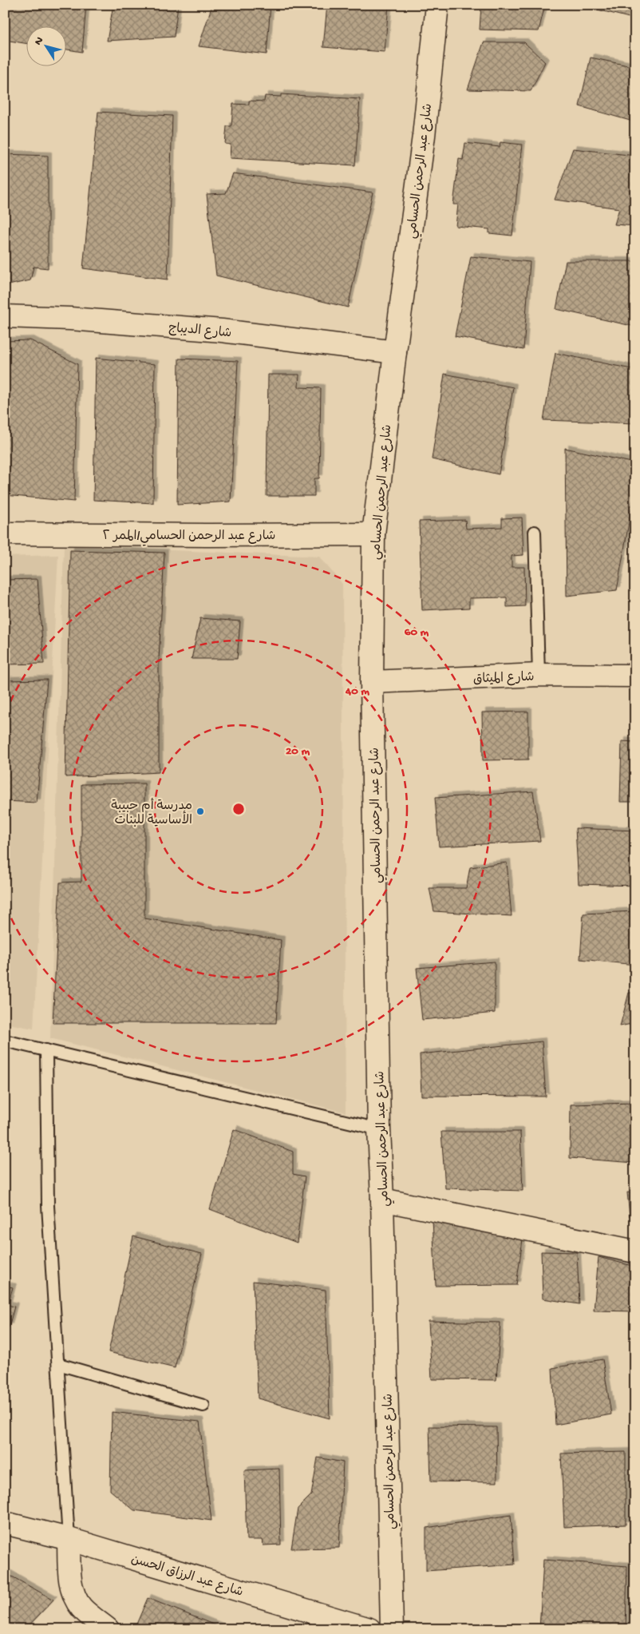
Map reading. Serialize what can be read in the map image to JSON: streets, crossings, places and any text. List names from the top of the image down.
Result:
{
  "streets": {
    "street": [
      "شارع عبد الرحمن الحسامي",
      "شارع الديباج",
      "شارع عبد الرحمن الحسامي/الممر ٢",
      "شارع الميثاق",
      "شارع عبد الرزاق الحسن"
    ]
  },
  "crossings": [
    ["شارع عبد الرحمن الحسامي", "شارع الديباج"],
    ["شارع عبد الرحمن الحسامي", "شارع عبد الرحمن الحسامي/الممر ٢"],
    ["شارع عبد الرحمن الحسامي", "شارع الميثاق"]
  ],
  "places": ["مدرسة أم حبيبة الأساسية للبنات"],
  "north": "top left",
  "rings": ["60 m", "40 m", "20 m"]
}
